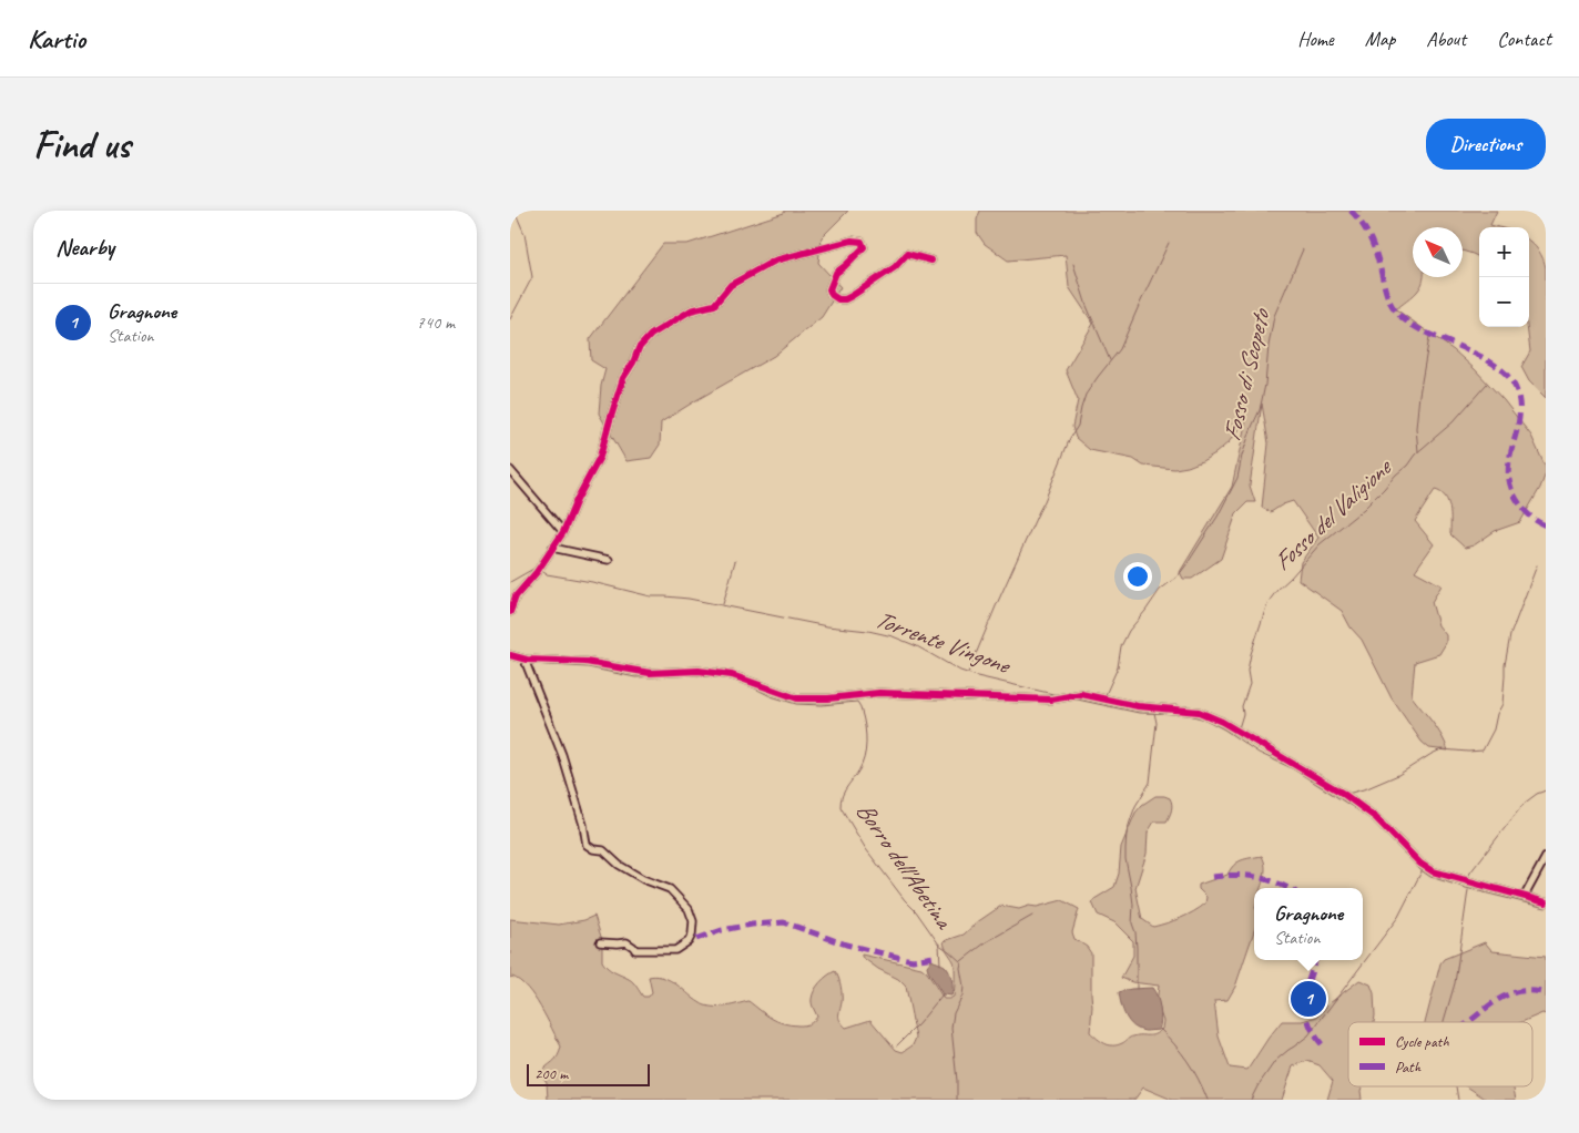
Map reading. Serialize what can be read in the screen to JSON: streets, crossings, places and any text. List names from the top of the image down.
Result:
{
  "water": [
    "Fosso di Scopeto",
    "Fosso del Valigione",
    "Torrente Vingone",
    "Borro dell'Abetina"
  ],
  "legend": ["Cycle path", "Path"],
  "scale_bar": "200 m",
  "north": "top left",
  "page": {
    "header": "Kartio",
    "nav": [
      "Home",
      "Map",
      "About",
      "Contact"
    ],
    "buttons": "Directions",
    "title": "Find us",
    "heading": "Nearby",
    "map_buttons": ["+", "−"],
    "list": [
      {
        "mark": "1",
        "name": "Gragnone",
        "note": "Station",
        "value": "740 m"
      }
    ],
    "popup": ["Gragnone", "Station"],
    "pins": "1",
    "scale": "200 m"
  }
}
